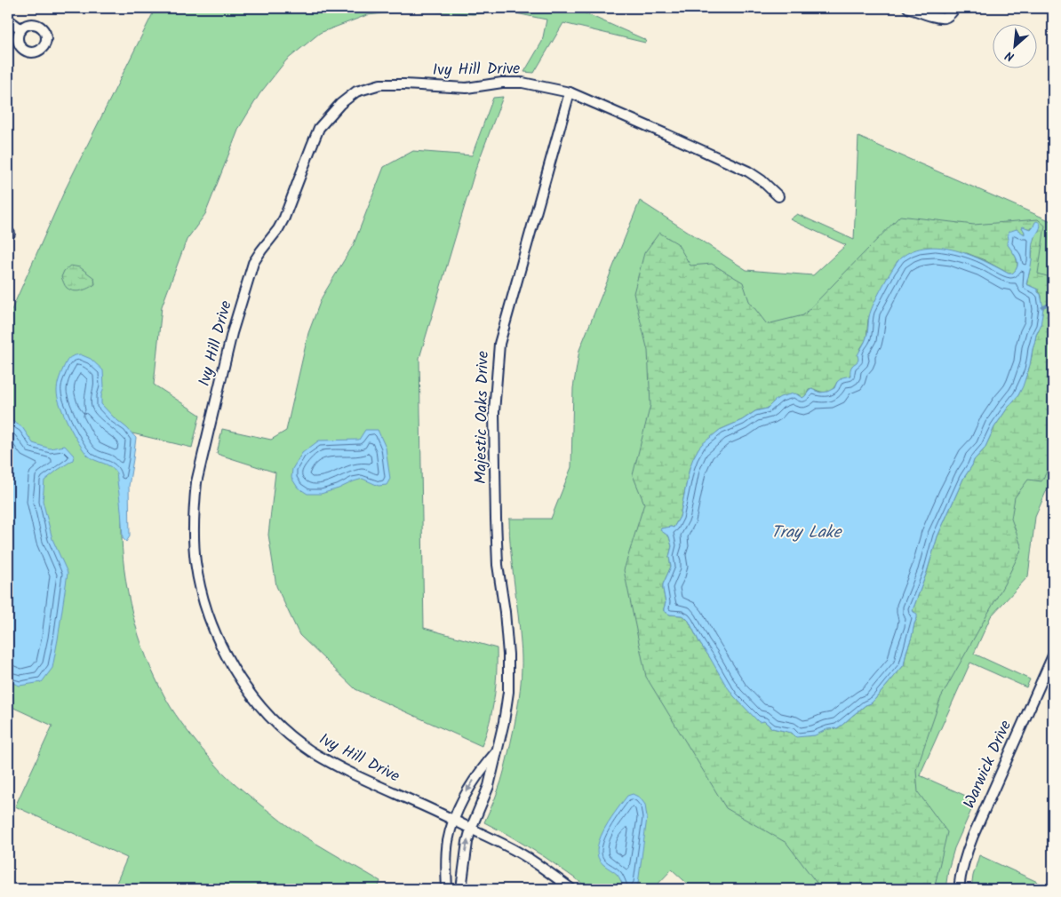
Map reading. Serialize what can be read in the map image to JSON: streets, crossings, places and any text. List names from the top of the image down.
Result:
{
  "streets": {
    "street": ["Ivy Hill Drive", "Majestic Oaks Drive", "Warwick Drive"]
  },
  "crossings": [
    ["Ivy Hill Drive", "Majestic Oaks Drive"]
  ],
  "water": ["Tray Lake"],
  "north": "bottom left"
}
